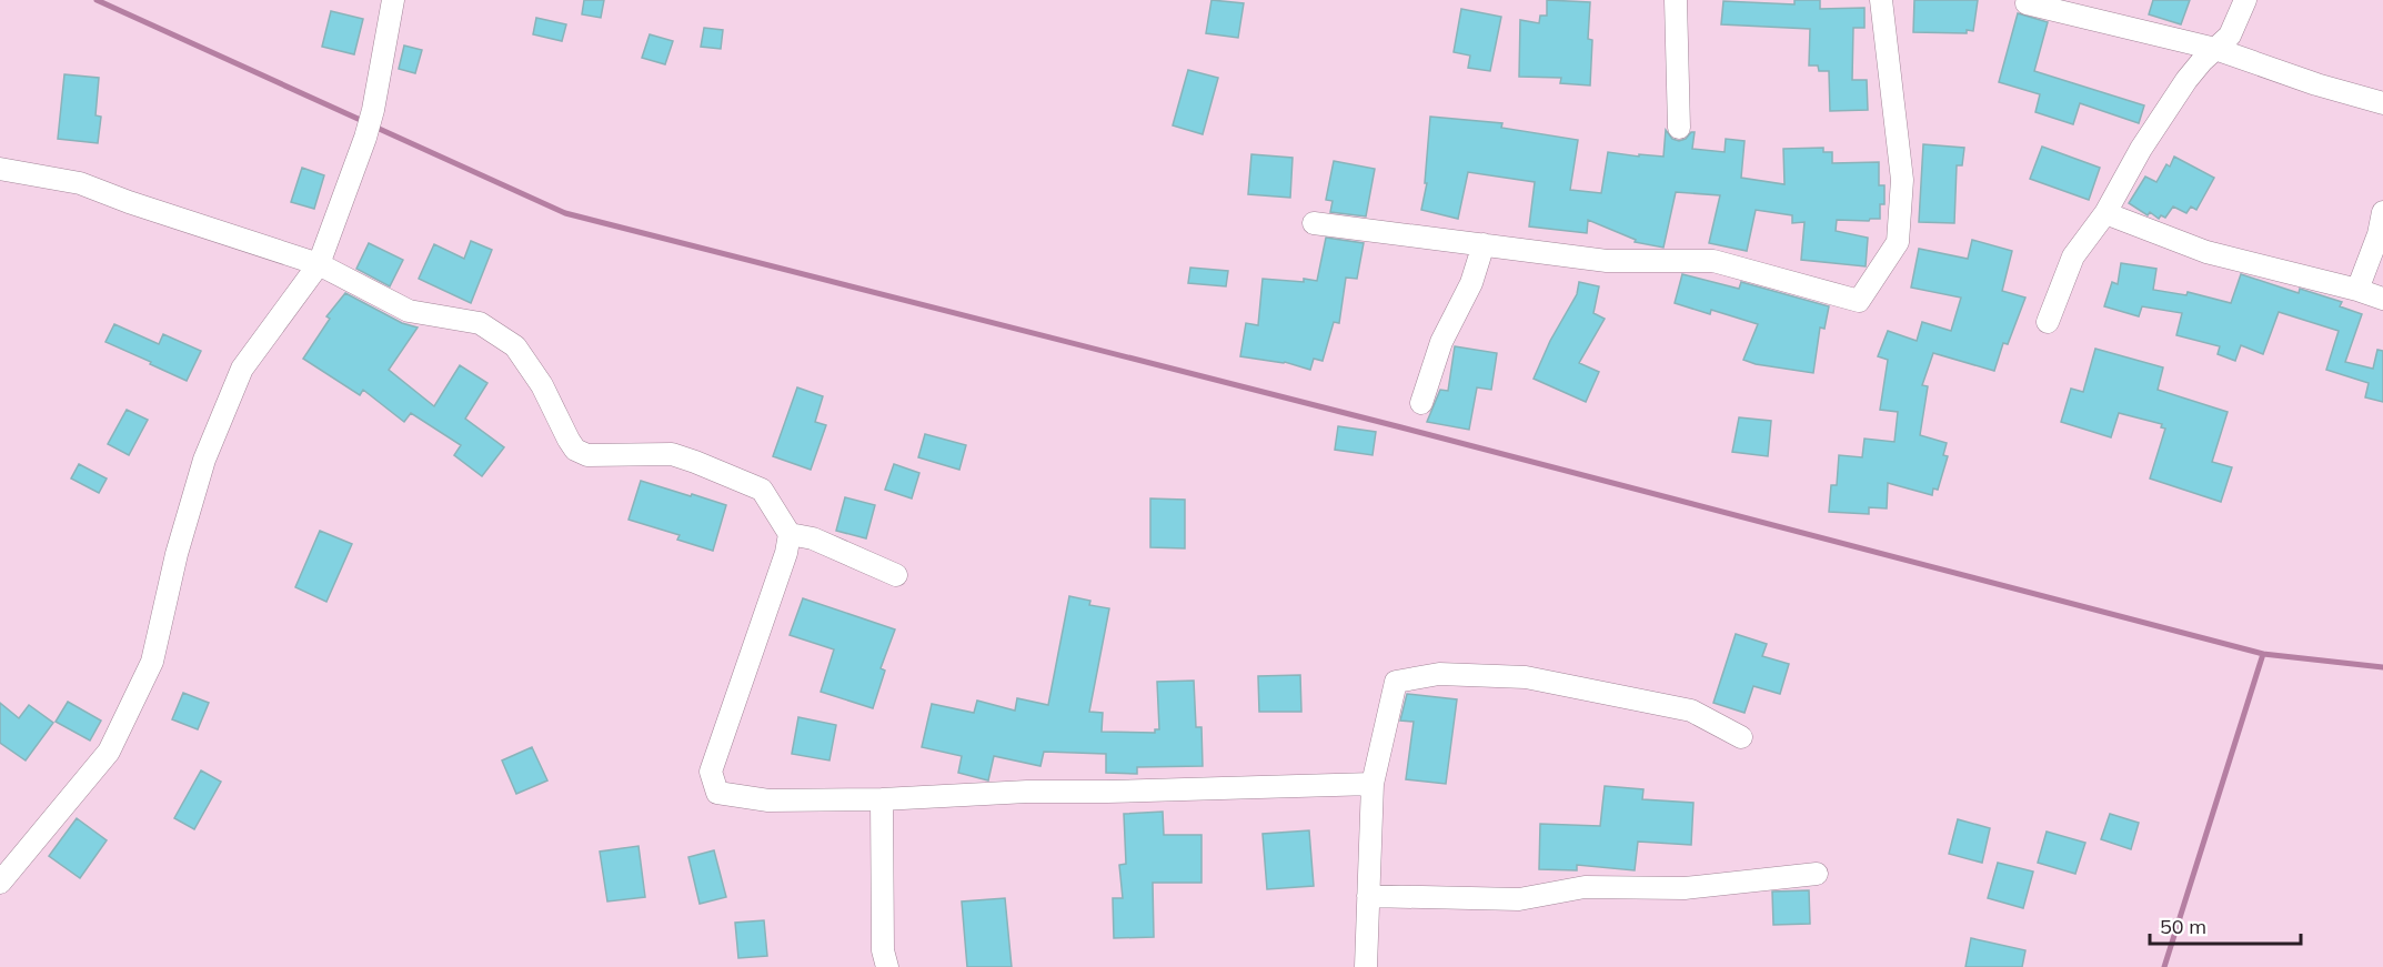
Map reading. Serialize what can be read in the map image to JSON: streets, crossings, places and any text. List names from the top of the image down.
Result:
{
  "scale_bar": "50 m"
}
